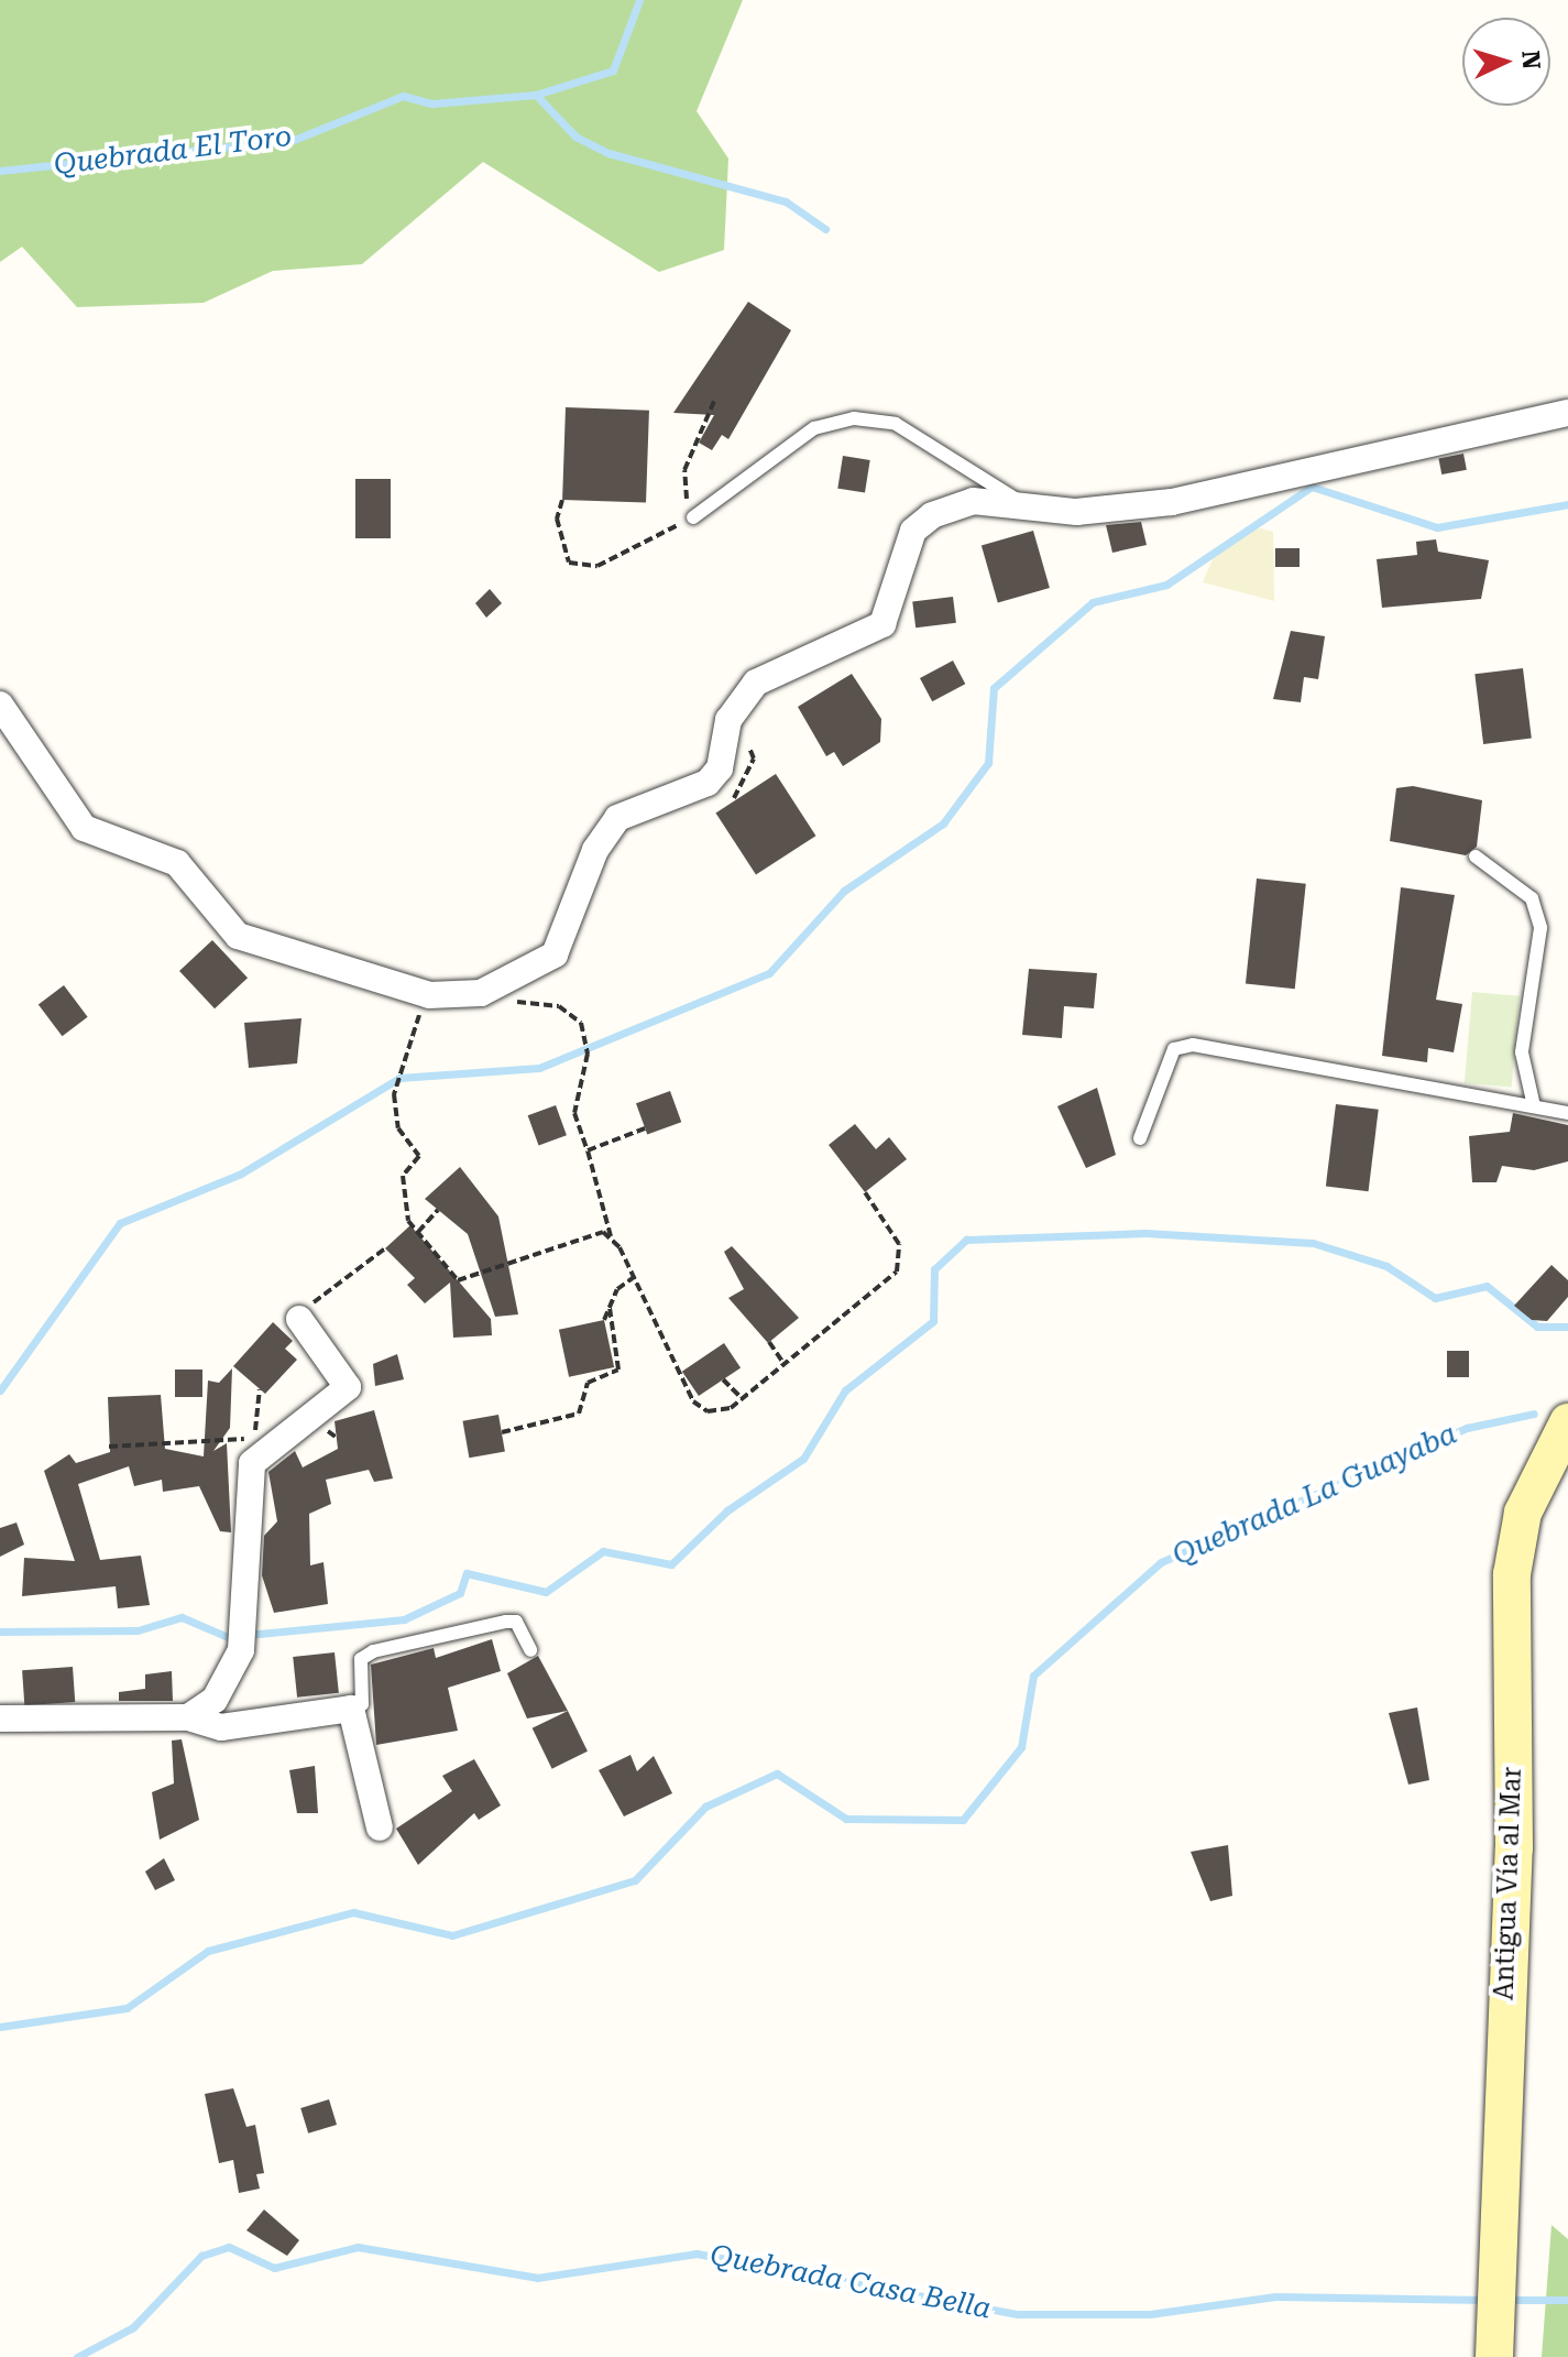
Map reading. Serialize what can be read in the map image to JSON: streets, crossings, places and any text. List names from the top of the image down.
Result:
{
  "streets": {
    "main road": ["Antigua Vía al Mar"]
  },
  "water": ["Quebrada El Toro", "Quebrada La Guayaba", "Quebrada Casa Bella"],
  "north": "right"
}
